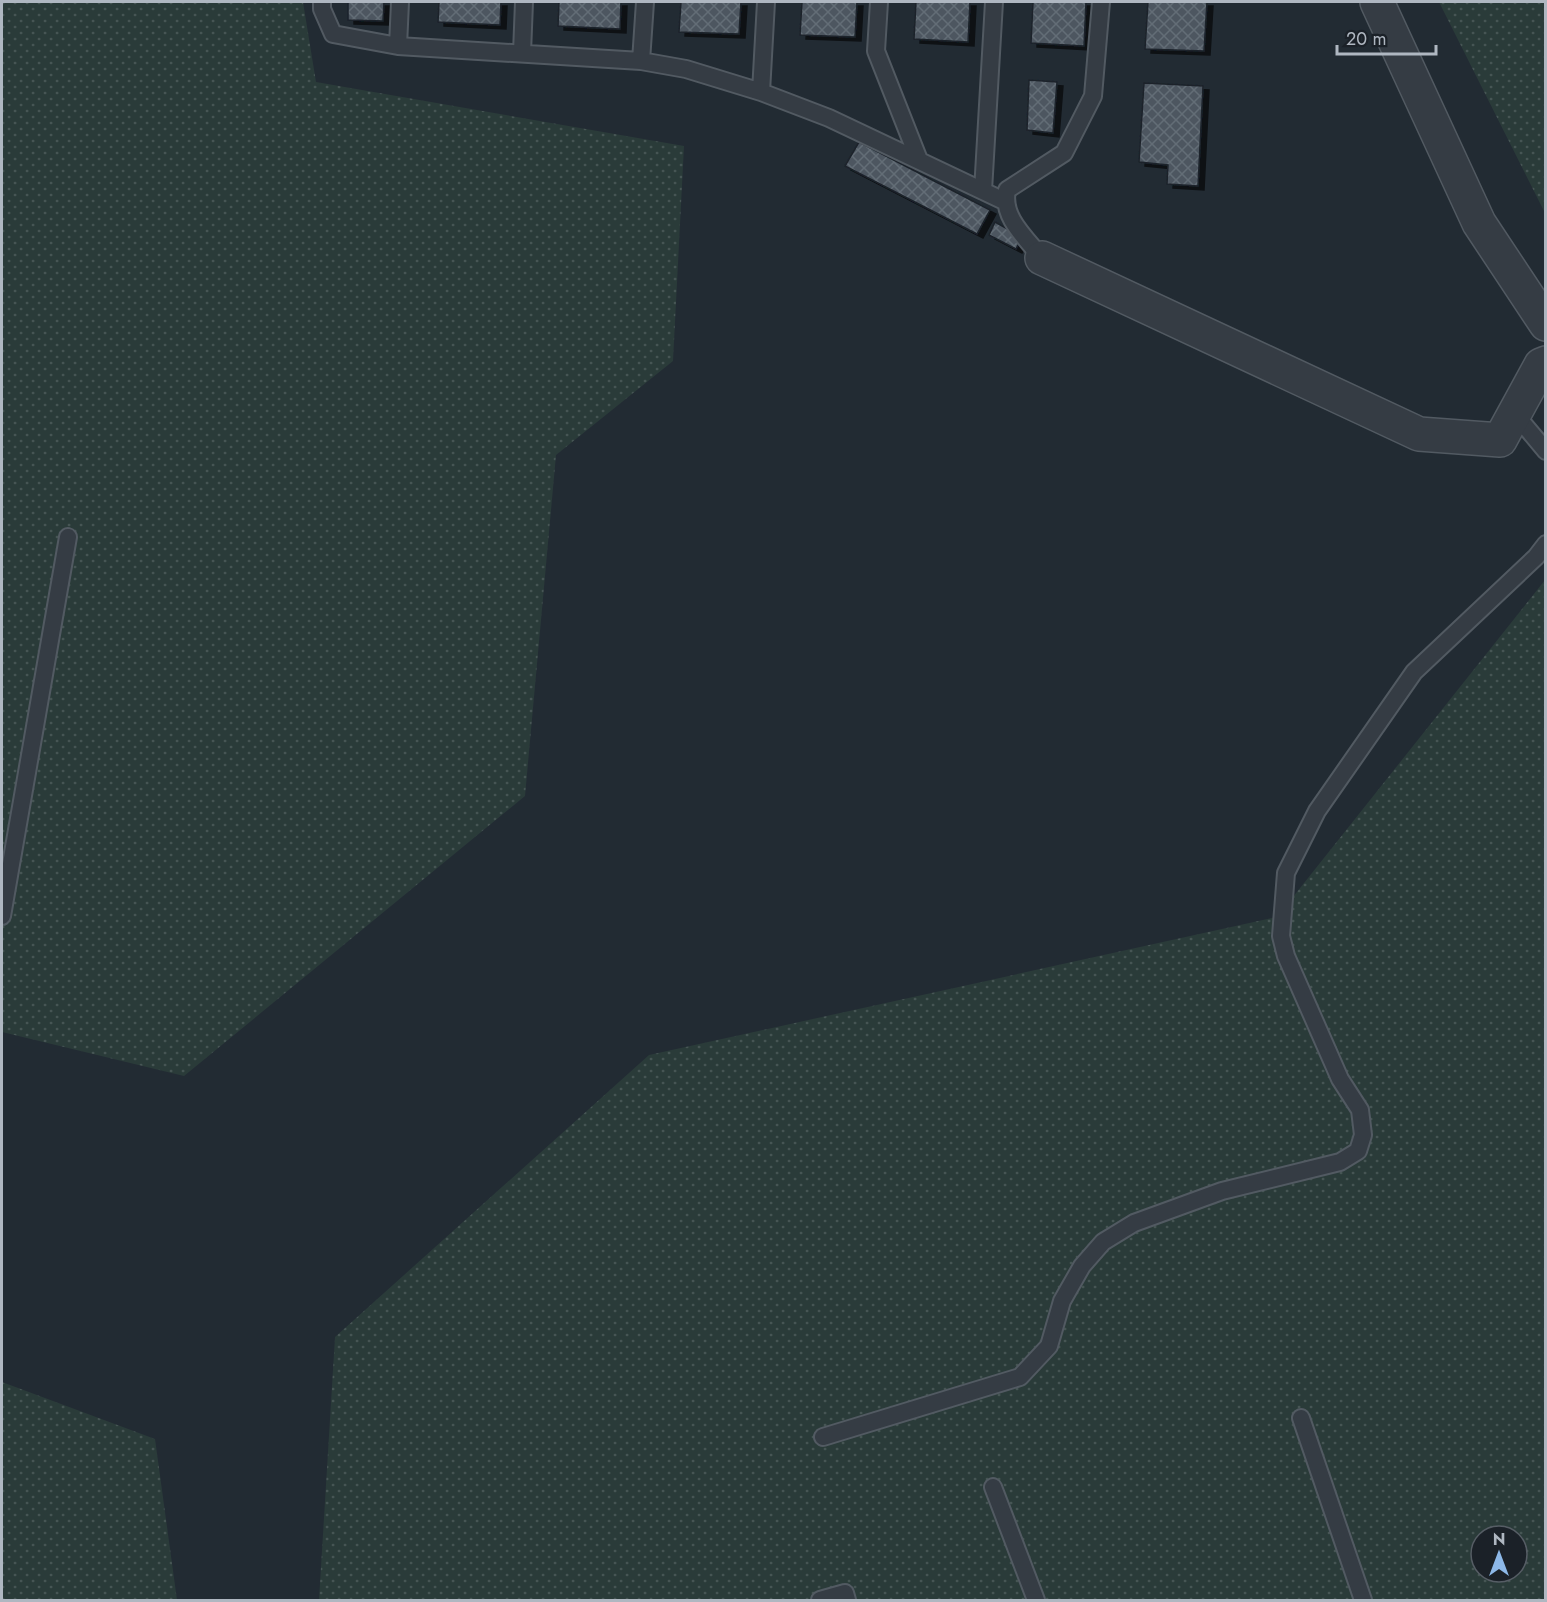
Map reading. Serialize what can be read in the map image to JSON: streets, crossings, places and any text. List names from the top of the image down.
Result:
{
  "scale_bar": "20 m",
  "north": "top"
}
